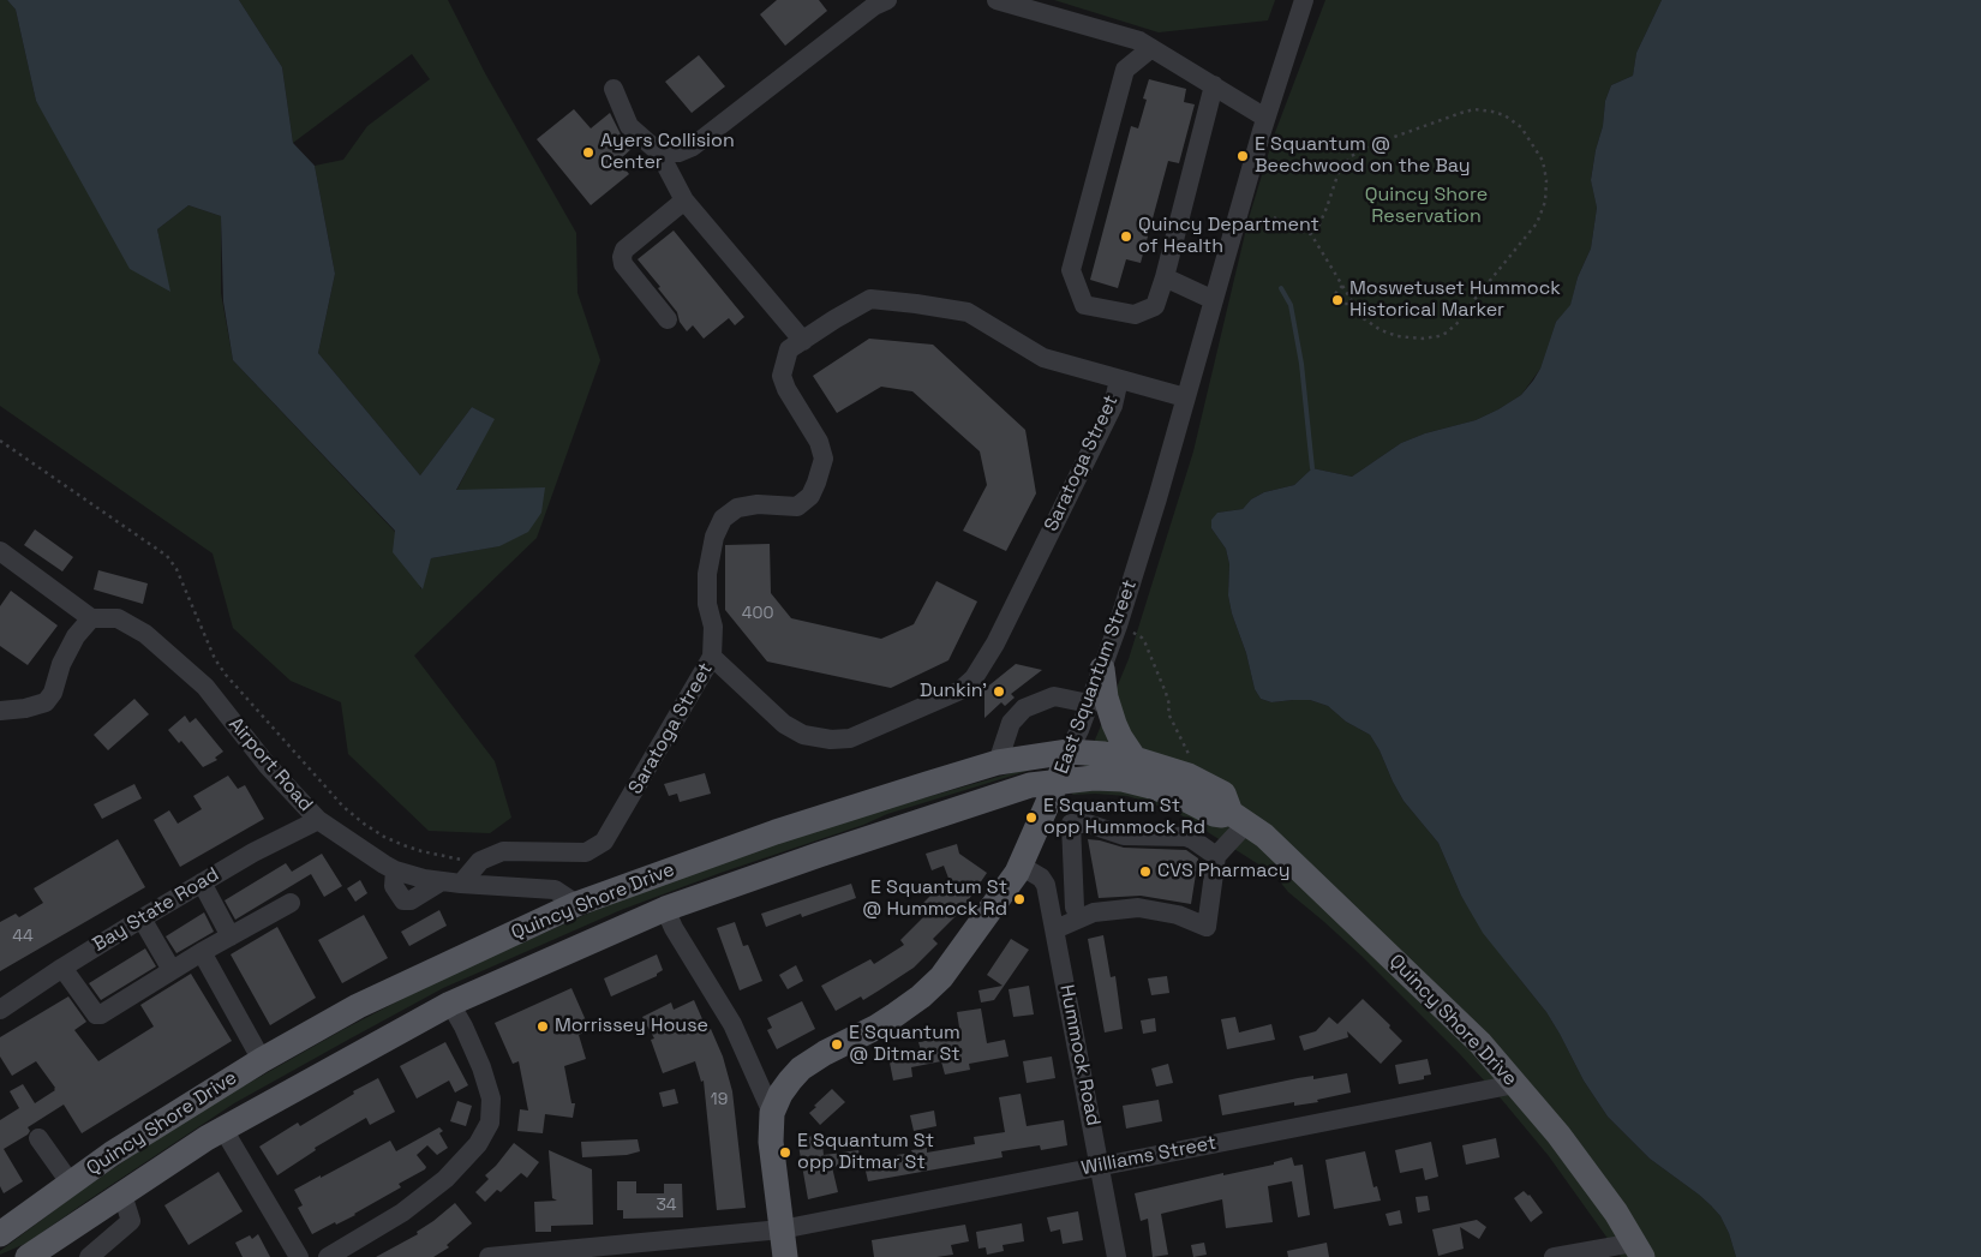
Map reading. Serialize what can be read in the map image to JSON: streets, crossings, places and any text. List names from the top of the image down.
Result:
{
  "streets": {
    "main road": ["East Squantum Street", "Quincy Shore Drive"],
    "street": [
      "Saratoga Street",
      "Airport Road",
      "Bay State Road",
      "Hummock Road",
      "Williams Street"
    ]
  },
  "crossings": [
    ["East Squantum Street", "Quincy Shore Drive"],
    ["East Squantum Street", "Hummock Road"],
    ["East Squantum Street", "Williams Street"],
    ["Airport Road", "Quincy Shore Drive"],
    ["Airport Road", "Bay State Road"],
    ["Quincy Shore Drive", "Williams Street"],
    ["Hummock Road", "Williams Street"]
  ],
  "parks": ["Quincy Shore Reservation"],
  "places": [
    "Ayers Collision Center",
    "E Squantum @ Beechwood on the Bay",
    "Quincy Department of Health",
    "Moswetuset Hummock Historical Marker",
    "Dunkin'",
    "E Squantum St opp Hummock Rd",
    "CVS Pharmacy",
    "E Squantum St @ Hummock Rd",
    "Morrissey House",
    "E Squantum @ Ditmar St",
    "E Squantum St opp Ditmar St"
  ],
  "house_numbers": [
    "400",
    "44",
    "19",
    "34"
  ]
}
